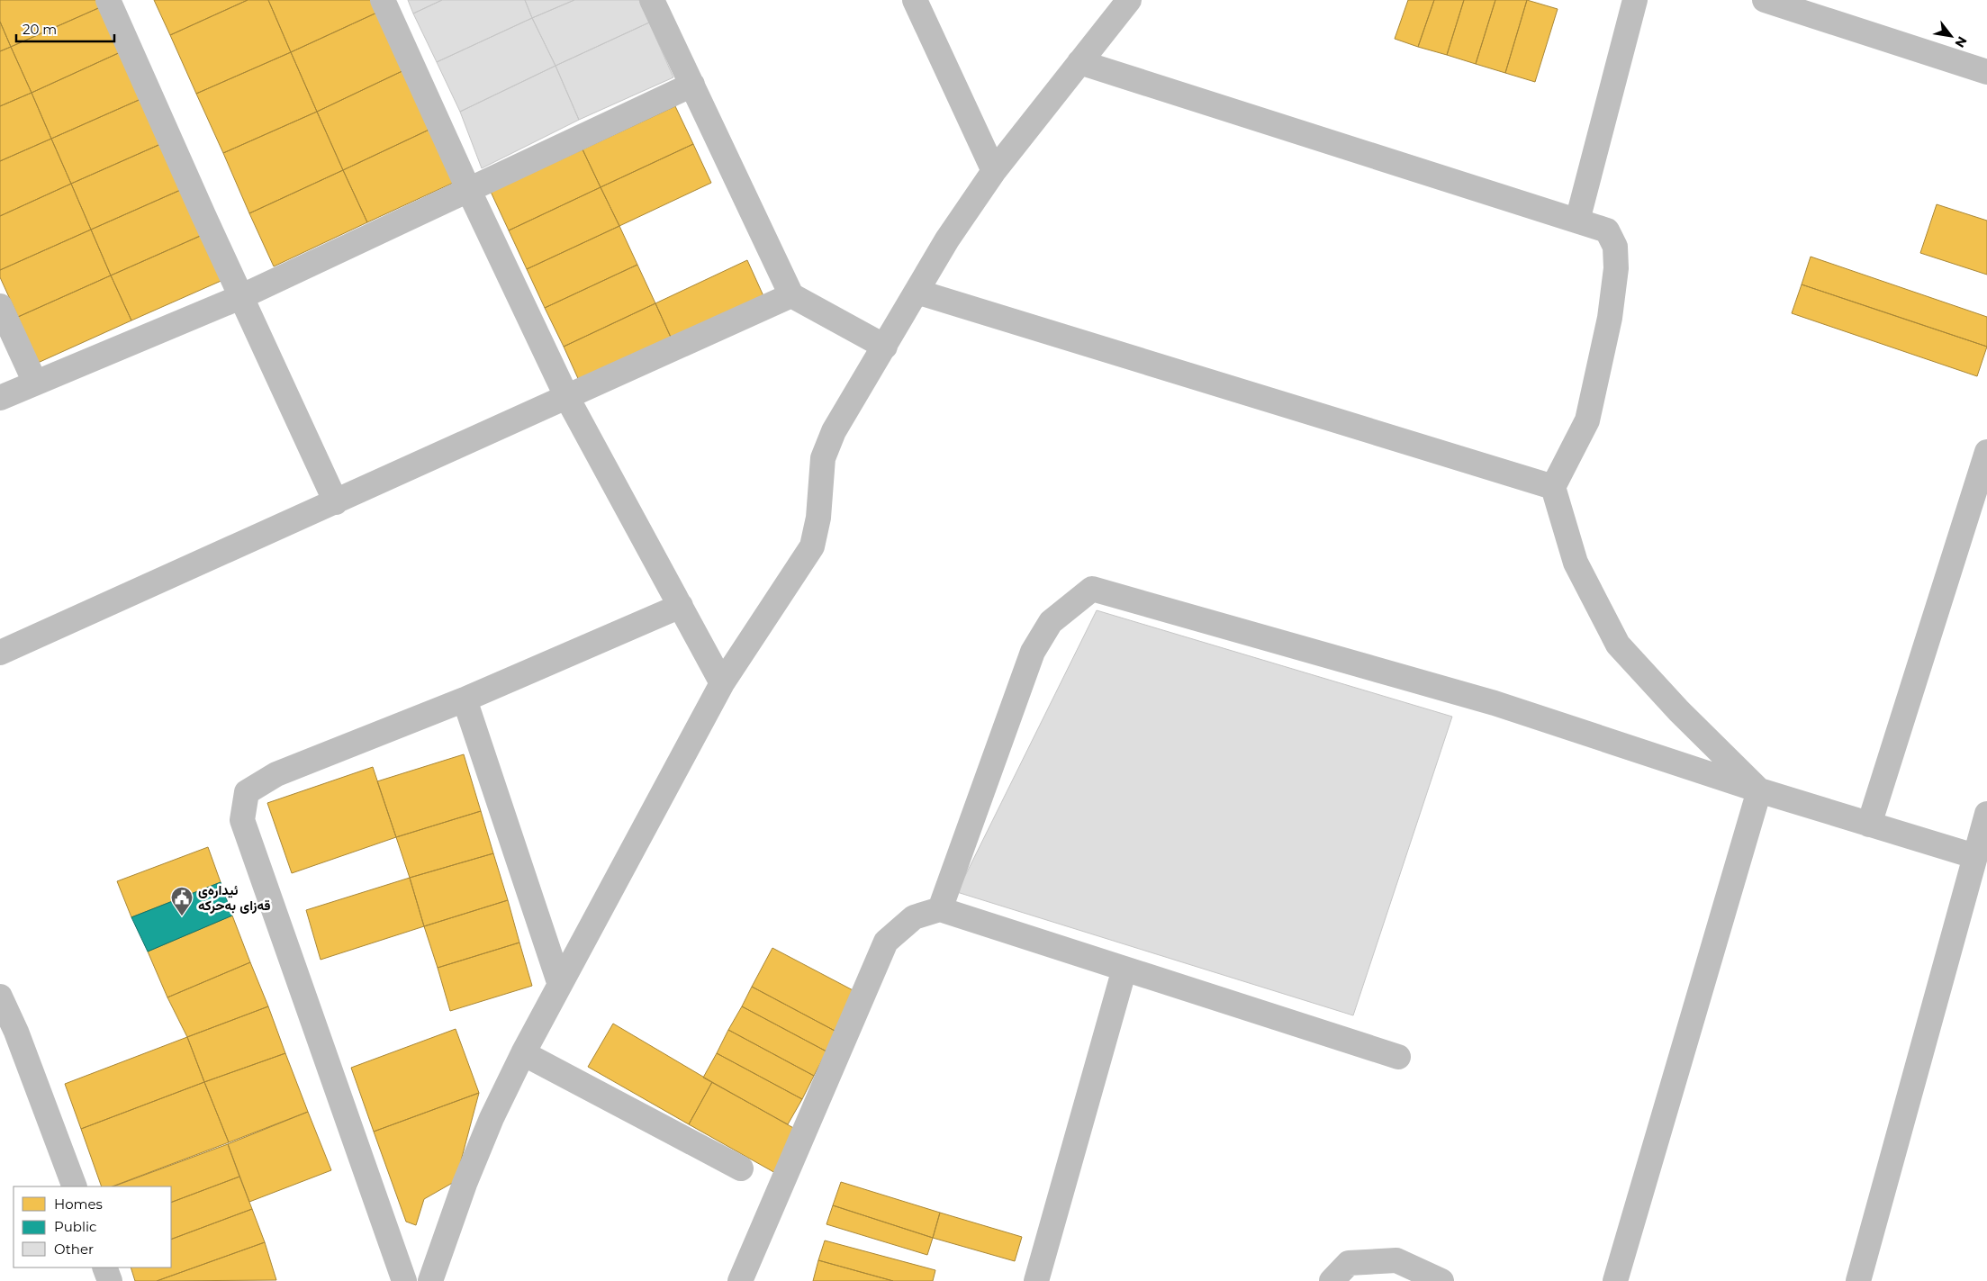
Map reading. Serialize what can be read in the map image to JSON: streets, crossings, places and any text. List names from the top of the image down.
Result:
{
  "places": {
    "public building": ["ئیدارەی قەزای بەحرکە"]
  },
  "legend": ["Homes", "Public", "Other"],
  "scale_bar": "20 m",
  "north": "bottom right"
}
